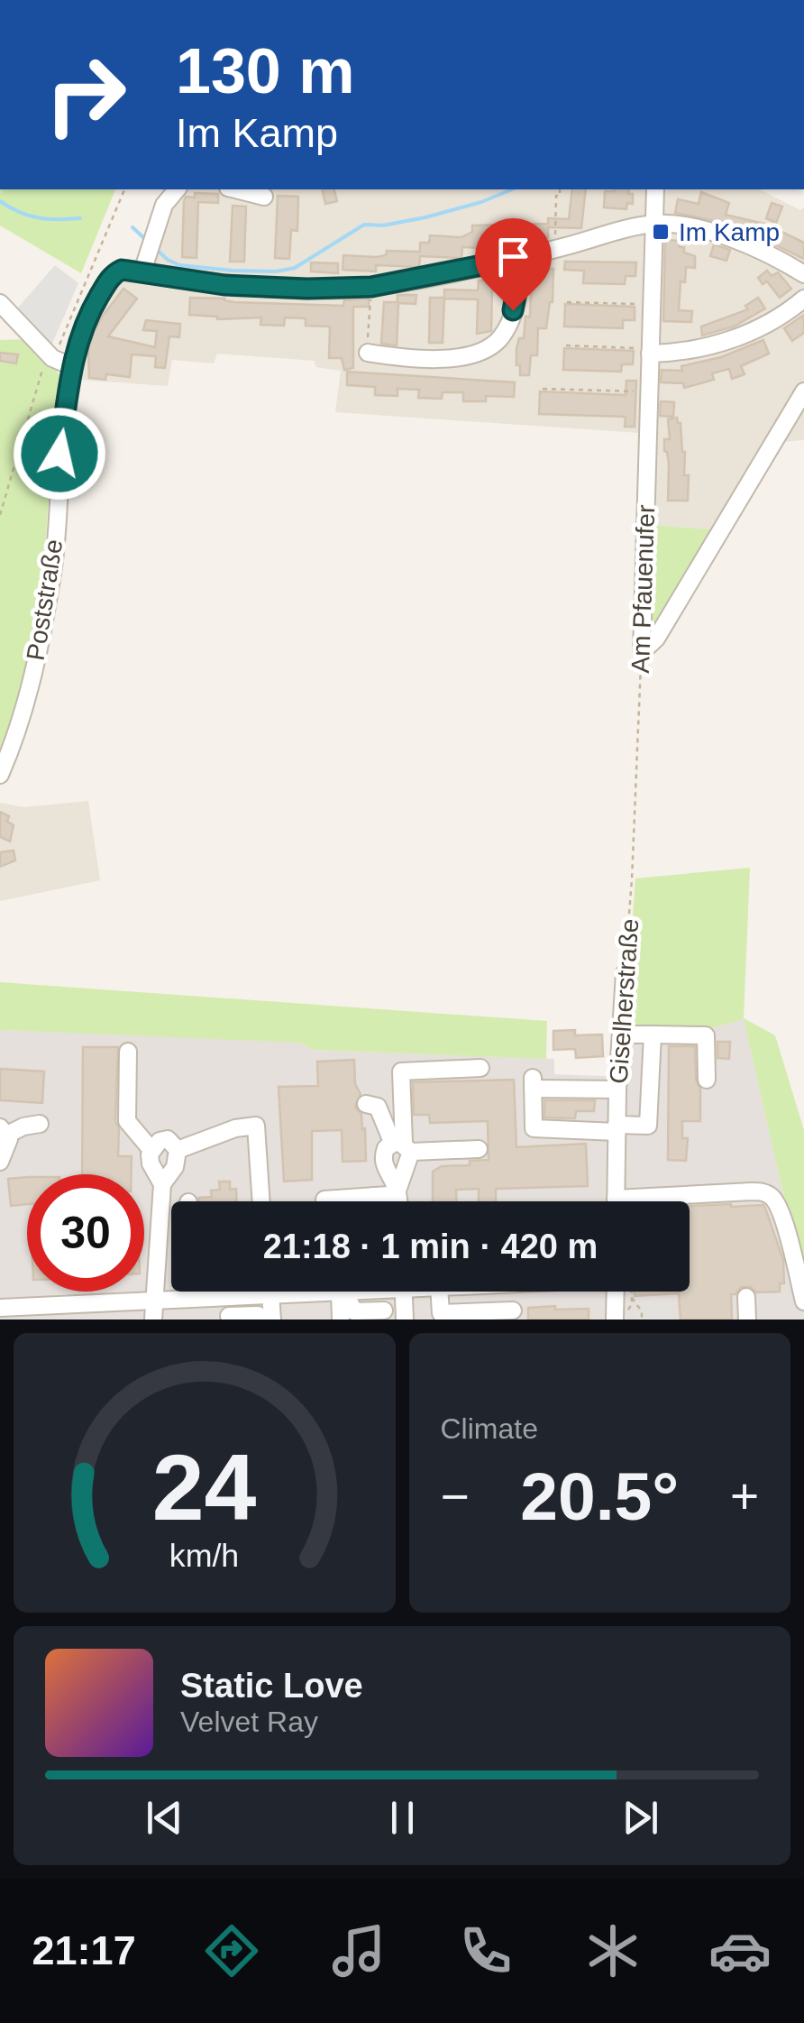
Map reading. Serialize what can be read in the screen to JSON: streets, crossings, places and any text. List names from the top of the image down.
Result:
{
  "streets": {
    "street": ["Am Pfauenufer", "Poststraße", "Giselherstraße"]
  },
  "crossings": [
    ["Am Pfauenufer", "Giselherstraße"]
  ],
  "places": {
    "transit": ["Im Kamp"]
  },
  "page": {
    "turn": ["130 m", "Im Kamp"],
    "limit": "30",
    "trip": "21:18 · 1 min · 420 m",
    "tile": "Climate",
    "heat": ["−", "20.5°", "+"],
    "song": ["Static Love", "Velvet Ray"],
    "tabs": "21:17",
    "gauge": ["24", "km/h"]
  }
}
